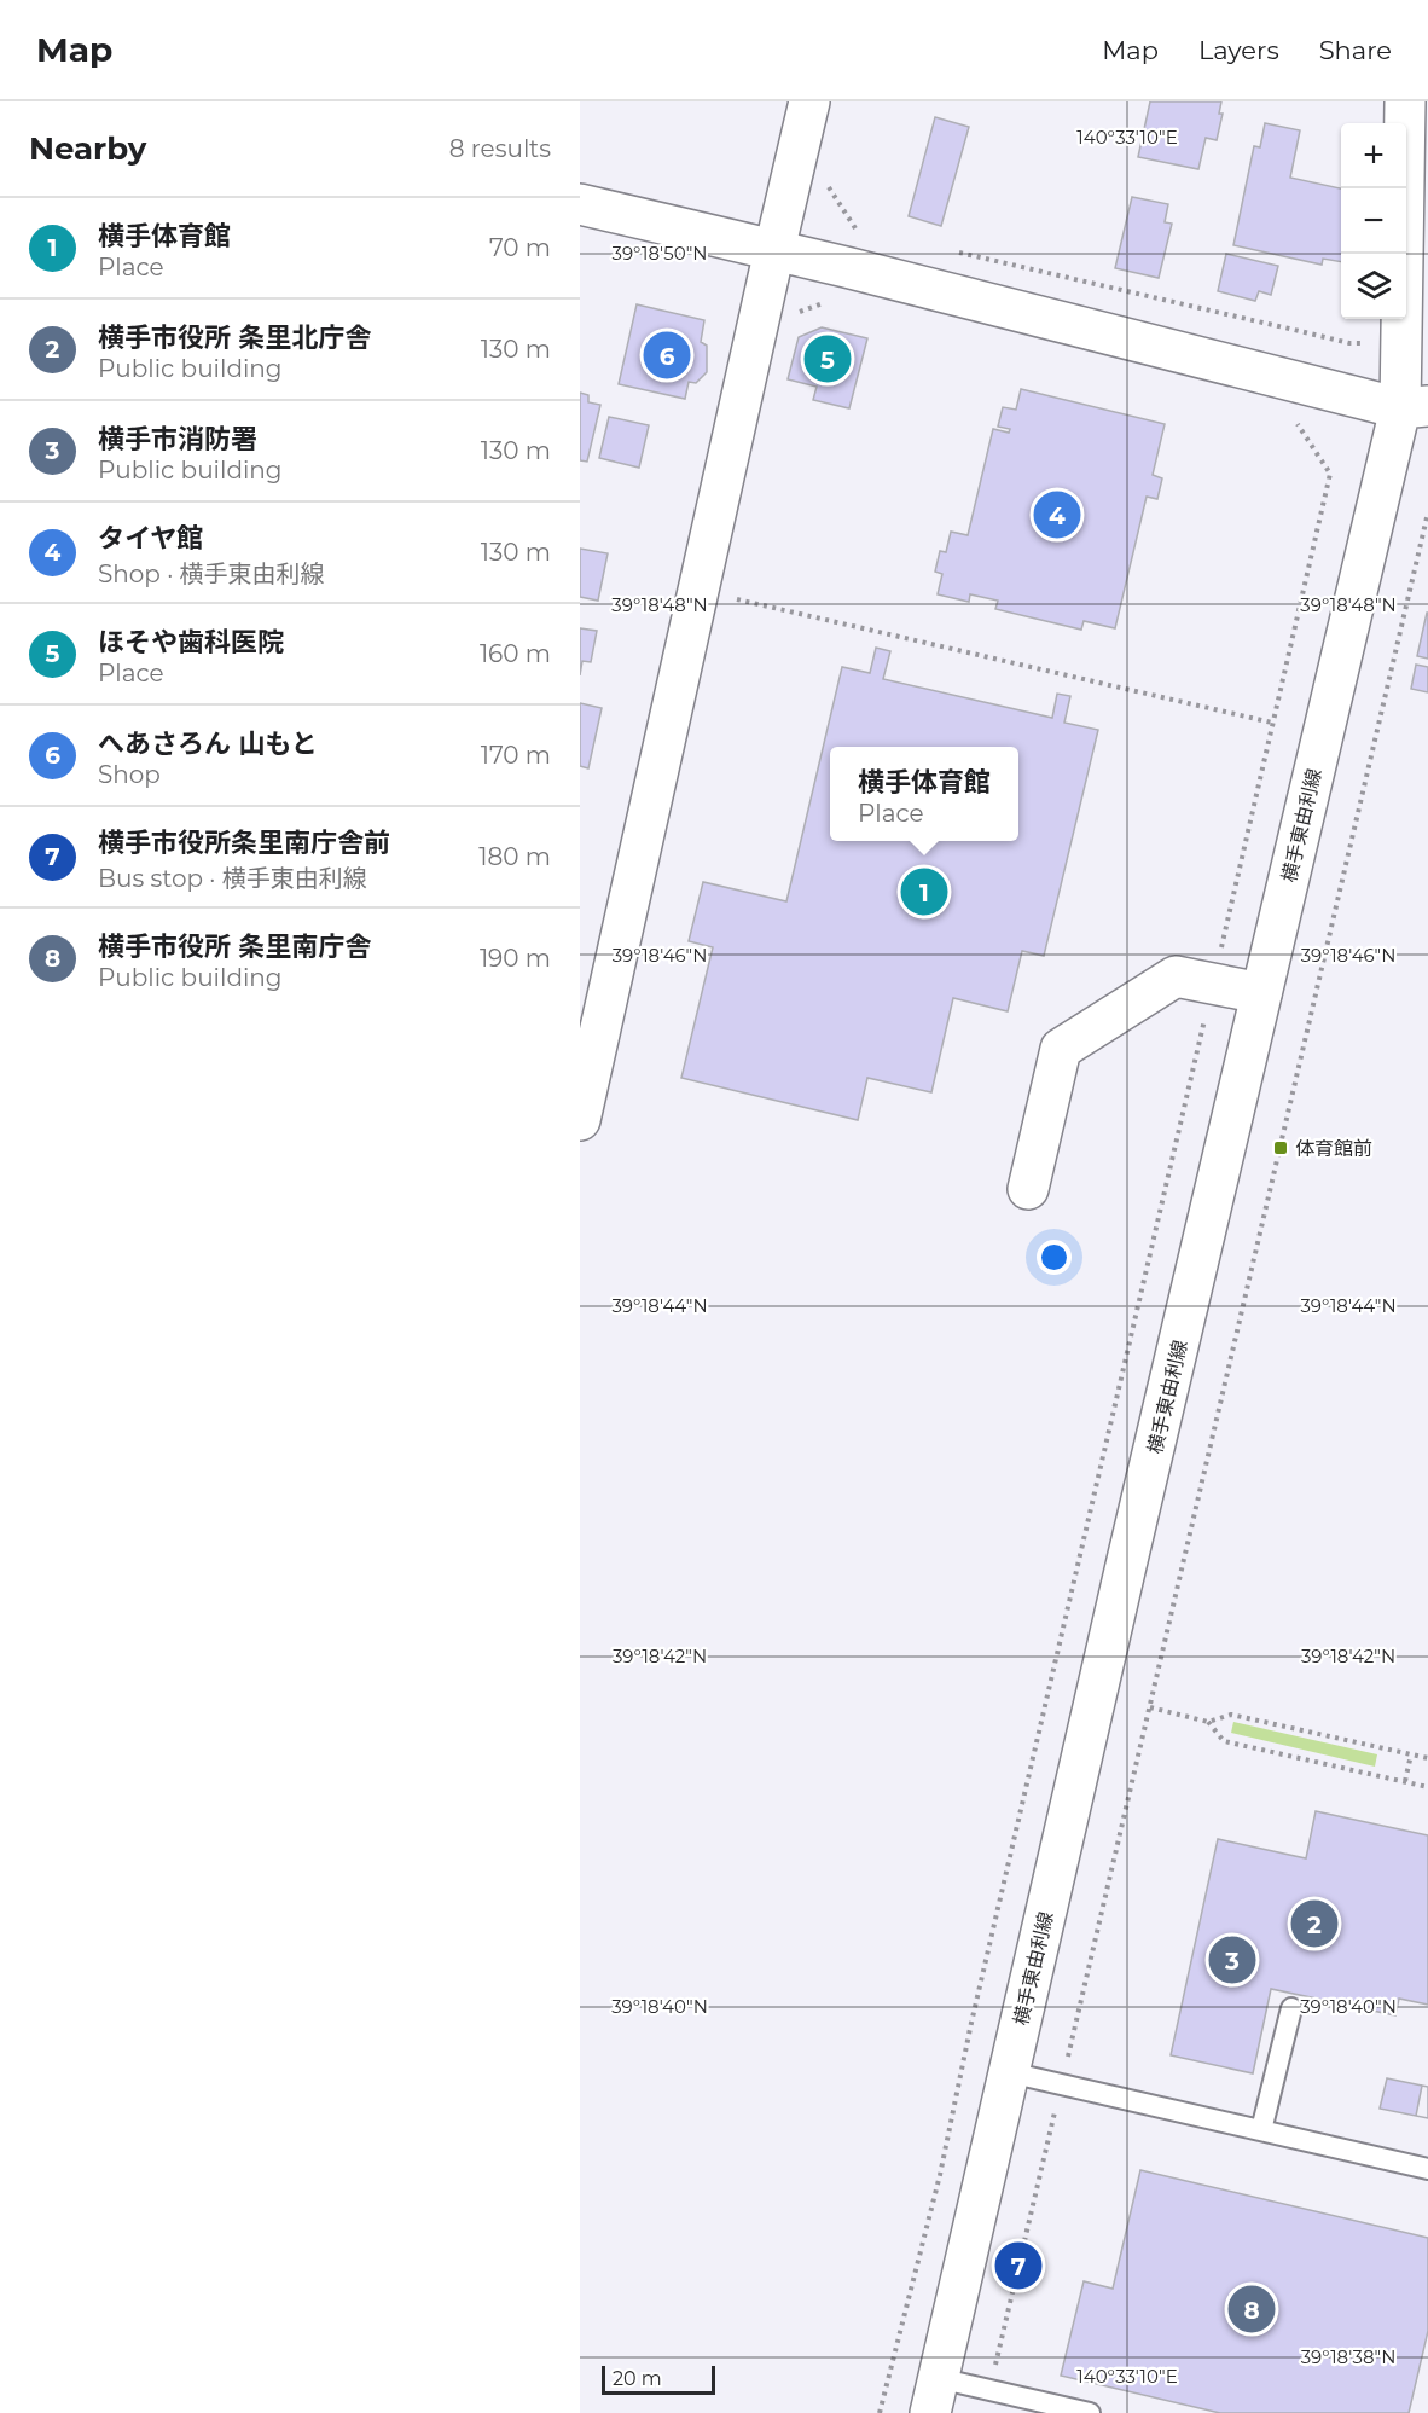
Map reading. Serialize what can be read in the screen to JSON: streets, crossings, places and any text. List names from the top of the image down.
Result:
{
  "streets": {
    "street": ["横手東由利線"]
  },
  "places": {
    "transit": ["体育館前"]
  },
  "scale_bar": "20 m",
  "page": {
    "header": "Map",
    "nav": ["Map", "Layers", "Share"],
    "heading": ["Nearby", "8 results"],
    "map_buttons": ["+", "−"],
    "list": [
      {
        "mark": "1",
        "name": "横手体育館",
        "note": "Place",
        "value": "70 m"
      },
      {
        "mark": "2",
        "name": "横手市役所 条里北庁舎",
        "note": "Public building",
        "value": "130 m"
      },
      {
        "mark": "3",
        "name": "横手市消防署",
        "note": "Public building",
        "value": "130 m"
      },
      {
        "mark": "4",
        "name": "タイヤ館",
        "note": "Shop · 横手東由利線",
        "value": "130 m"
      },
      {
        "mark": "5",
        "name": "ほそや歯科医院",
        "note": "Place",
        "value": "160 m"
      },
      {
        "mark": "6",
        "name": "へあさろん 山もと",
        "note": "Shop",
        "value": "170 m"
      },
      {
        "mark": "7",
        "name": "横手市役所条里南庁舎前",
        "note": "Bus stop · 横手東由利線",
        "value": "180 m"
      },
      {
        "mark": "8",
        "name": "横手市役所 条里南庁舎",
        "note": "Public building",
        "value": "190 m"
      }
    ],
    "pins": [
      "6",
      "5",
      "4",
      "1",
      "2",
      "3",
      "7",
      "8"
    ],
    "popup": ["横手体育館", "Place"],
    "scale": "20 m"
  },
  "coordinates": [
    "140°33'10\"E",
    "39°18'50\"N",
    "39°18'48\"N",
    "39°18'46\"N",
    "39°18'44\"N",
    "39°18'42\"N",
    "39°18'40\"N",
    "39°18'38\"N"
  ]
}
